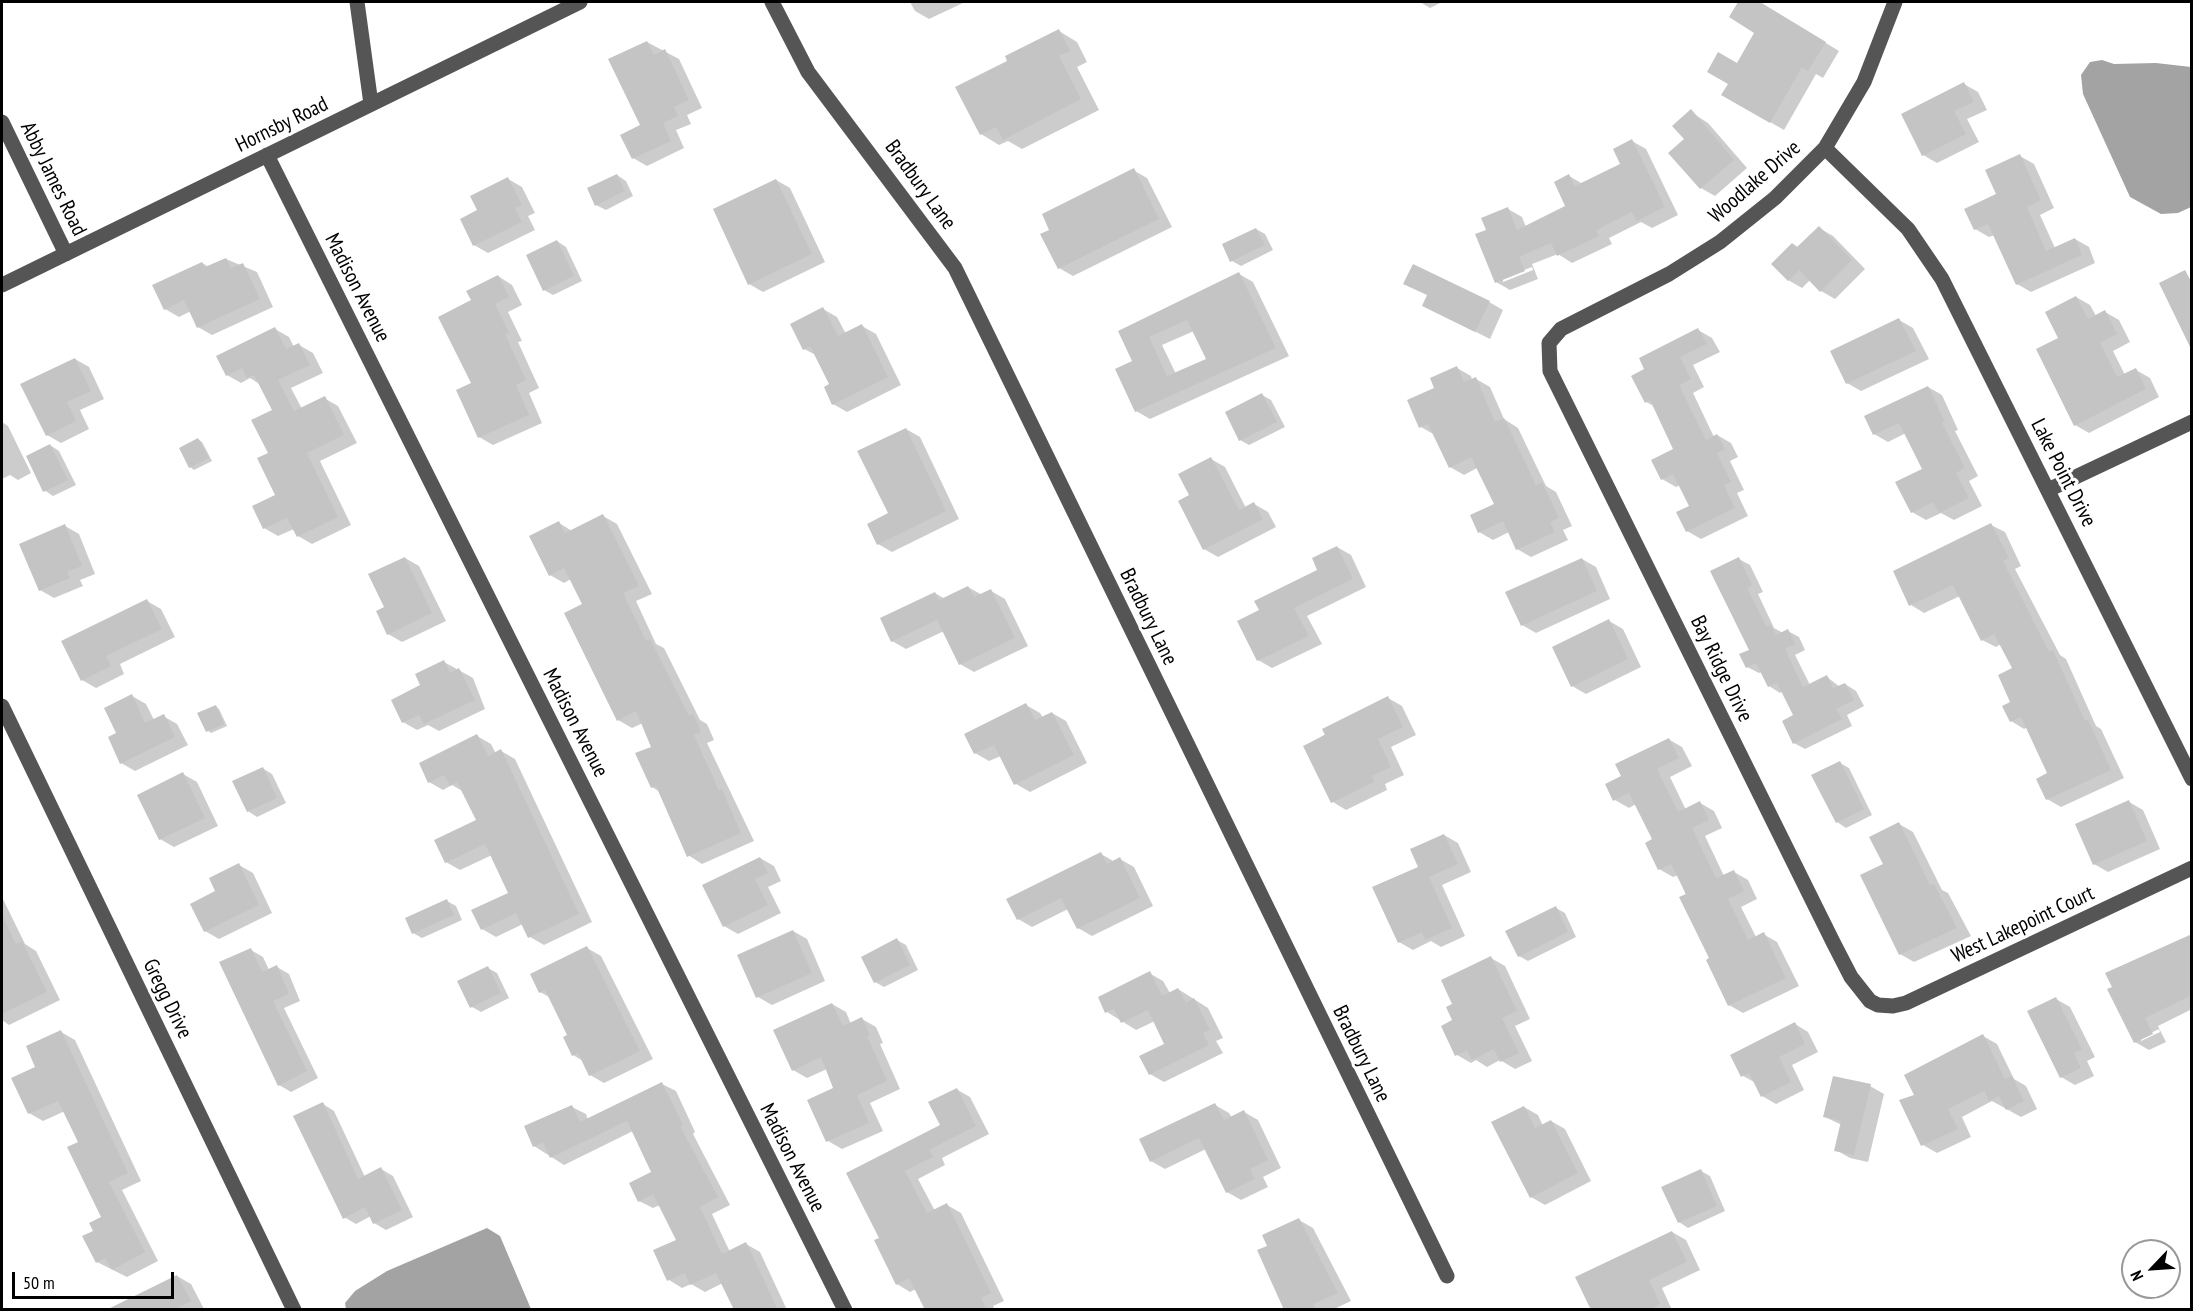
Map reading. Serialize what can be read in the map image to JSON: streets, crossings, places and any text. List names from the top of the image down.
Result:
{
  "streets": {
    "street": [
      "Hornsby Road",
      "Abby James Road",
      "Woodlake Drive",
      "Bradbury Lane",
      "Madison Avenue",
      "Lake Point Drive",
      "Bay Ridge Drive",
      "West Lakepoint Court",
      "Gregg Drive"
    ]
  },
  "crossings": [
    ["Hornsby Road", "Abby James Road"],
    ["Hornsby Road", "Madison Avenue"],
    ["Woodlake Drive", "Lake Point Drive"],
    ["Woodlake Drive", "Bay Ridge Drive"],
    ["Bay Ridge Drive", "West Lakepoint Court"]
  ],
  "scale_bar": "50 m",
  "north": "bottom left"
}
